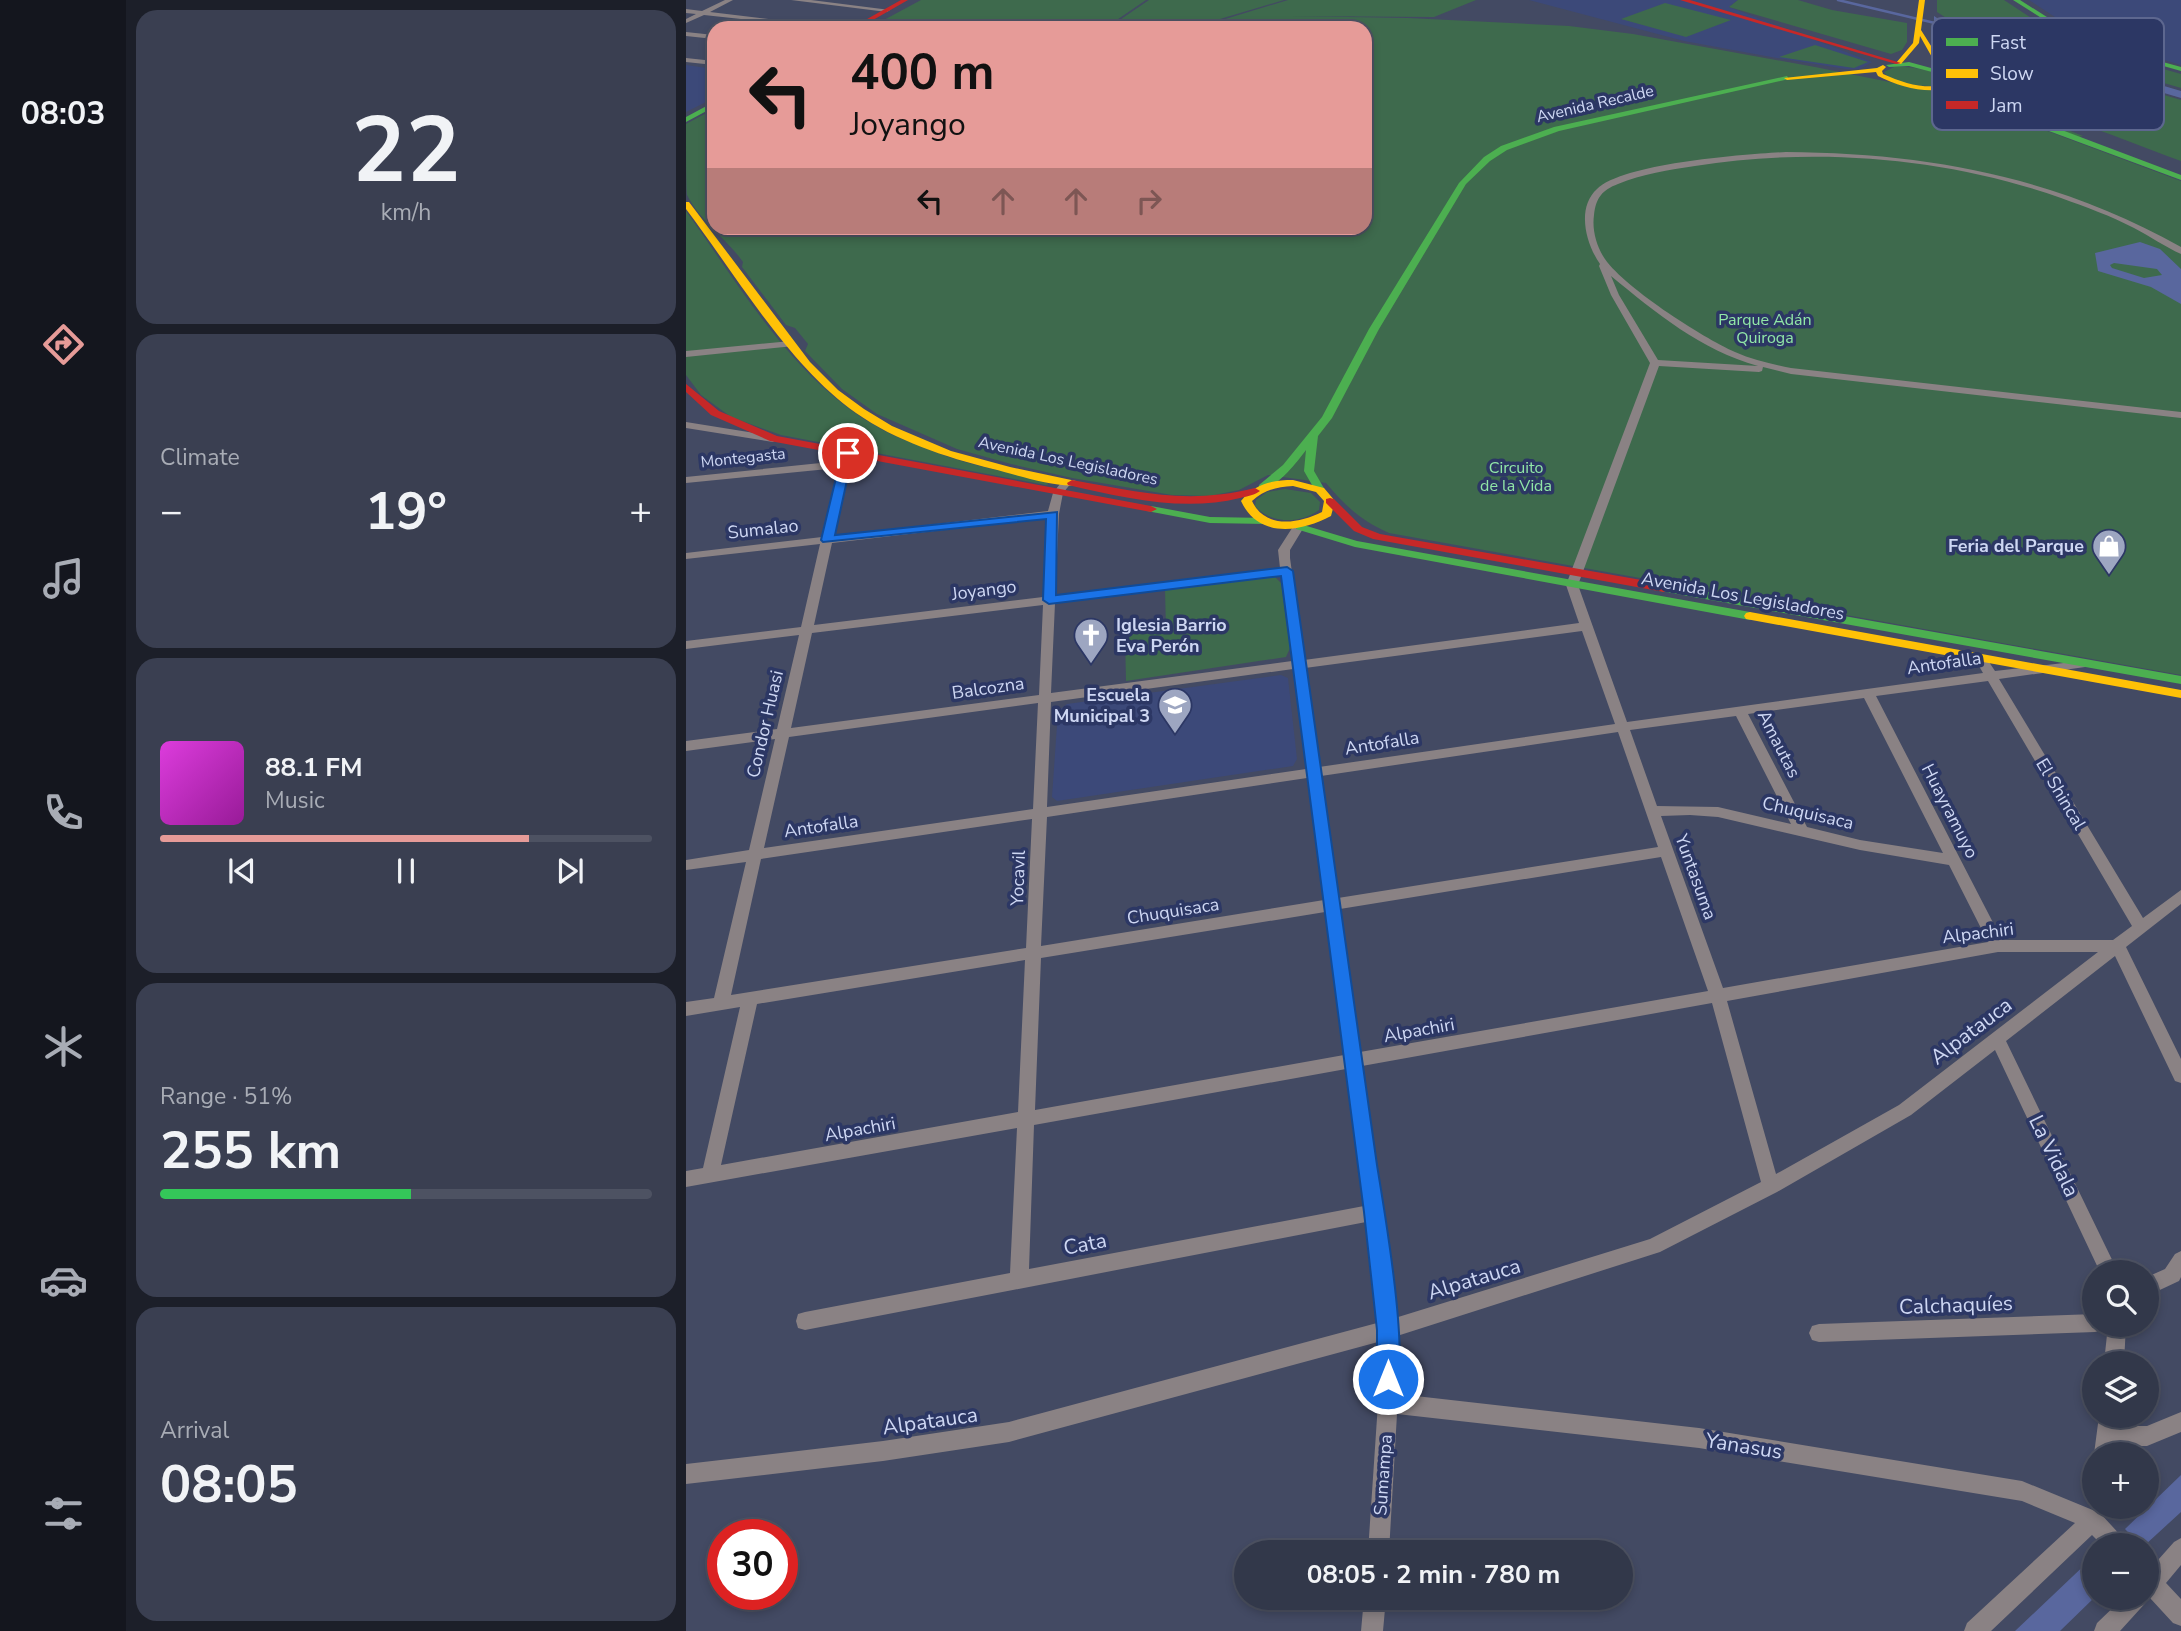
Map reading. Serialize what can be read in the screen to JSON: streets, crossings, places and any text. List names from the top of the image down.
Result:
{
  "streets": {
    "main road": ["Avenida Recalde", "Avenida Los Legisladores"],
    "street": [
      "Montegasta",
      "Sumalao",
      "Joyango",
      "Antofalla",
      "Balcozna",
      "Condor Huasi",
      "Amautas",
      "El Shincal",
      "Huayramuyo",
      "Chuquisaca",
      "Yuntasuma",
      "Yocavil",
      "Alpachiri",
      "Alpatauca",
      "La Vidala",
      "Cata",
      "Calchaquíes",
      "Yanasus",
      "Sumampa"
    ]
  },
  "crossings": [
    ["Avenida Recalde", "Avenida Los Legisladores"],
    ["Montegasta", "Avenida Los Legisladores"],
    ["Montegasta", "Condor Huasi"],
    ["Avenida Los Legisladores", "Antofalla"],
    ["Avenida Los Legisladores", "Condor Huasi"],
    ["Avenida Los Legisladores", "El Shincal"],
    ["Avenida Los Legisladores", "Yuntasuma"],
    ["Avenida Los Legisladores", "Yocavil"],
    ["Avenida Los Legisladores", "Sumampa"],
    ["Sumalao", "Condor Huasi"],
    ["Sumalao", "Yocavil"],
    ["Joyango", "Condor Huasi"],
    ["Joyango", "Yocavil"],
    ["Joyango", "Sumampa"],
    ["Antofalla", "Condor Huasi"],
    ["Antofalla", "Amautas"],
    ["Antofalla", "El Shincal"],
    ["Antofalla", "Huayramuyo"],
    ["Antofalla", "Yuntasuma"],
    ["Antofalla", "Yocavil"],
    ["Antofalla", "Sumampa"],
    ["Balcozna", "Condor Huasi"],
    ["Balcozna", "Yuntasuma"],
    ["Balcozna", "Yocavil"],
    ["Balcozna", "Sumampa"],
    ["Condor Huasi", "Chuquisaca"],
    ["Amautas", "Chuquisaca"],
    ["El Shincal", "Alpatauca"],
    ["Huayramuyo", "Chuquisaca"],
    ["Huayramuyo", "Alpachiri"],
    ["Chuquisaca", "Yuntasuma"],
    ["Chuquisaca", "Yocavil"],
    ["Chuquisaca", "Sumampa"],
    ["Yuntasuma", "Alpachiri"],
    ["Yuntasuma", "Alpatauca"],
    ["Yocavil", "Alpachiri"],
    ["Yocavil", "Cata"],
    ["Alpachiri", "Alpatauca"],
    ["Alpachiri", "Sumampa"],
    ["Alpatauca", "La Vidala"],
    ["Alpatauca", "Sumampa"],
    ["Cata", "Sumampa"],
    ["Yanasus", "Sumampa"]
  ],
  "parks": ["Parque Adán Quiroga", "Circuito de la Vida"],
  "places": {
    "shop": ["Feria del Parque"],
    "church": ["Iglesia Barrio Eva Perón"],
    "school or university": ["Escuela Municipal 3"]
  },
  "legend": ["Fast", "Slow", "Jam"],
  "page": {
    "tabs": "08:03",
    "tile": [
      ["22", "km/h"],
      "Climate",
      ["Range · 51%", "255 km"],
      ["Arrival", "08:05"]
    ],
    "turn": ["400 m", "Joyango"],
    "heat": ["−", "19°", "+"],
    "song": ["88.1 FM", "Music"],
    "map_buttons": ["+", "−"],
    "limit": "30",
    "trip": "08:05 · 2 min · 780 m"
  }
}
